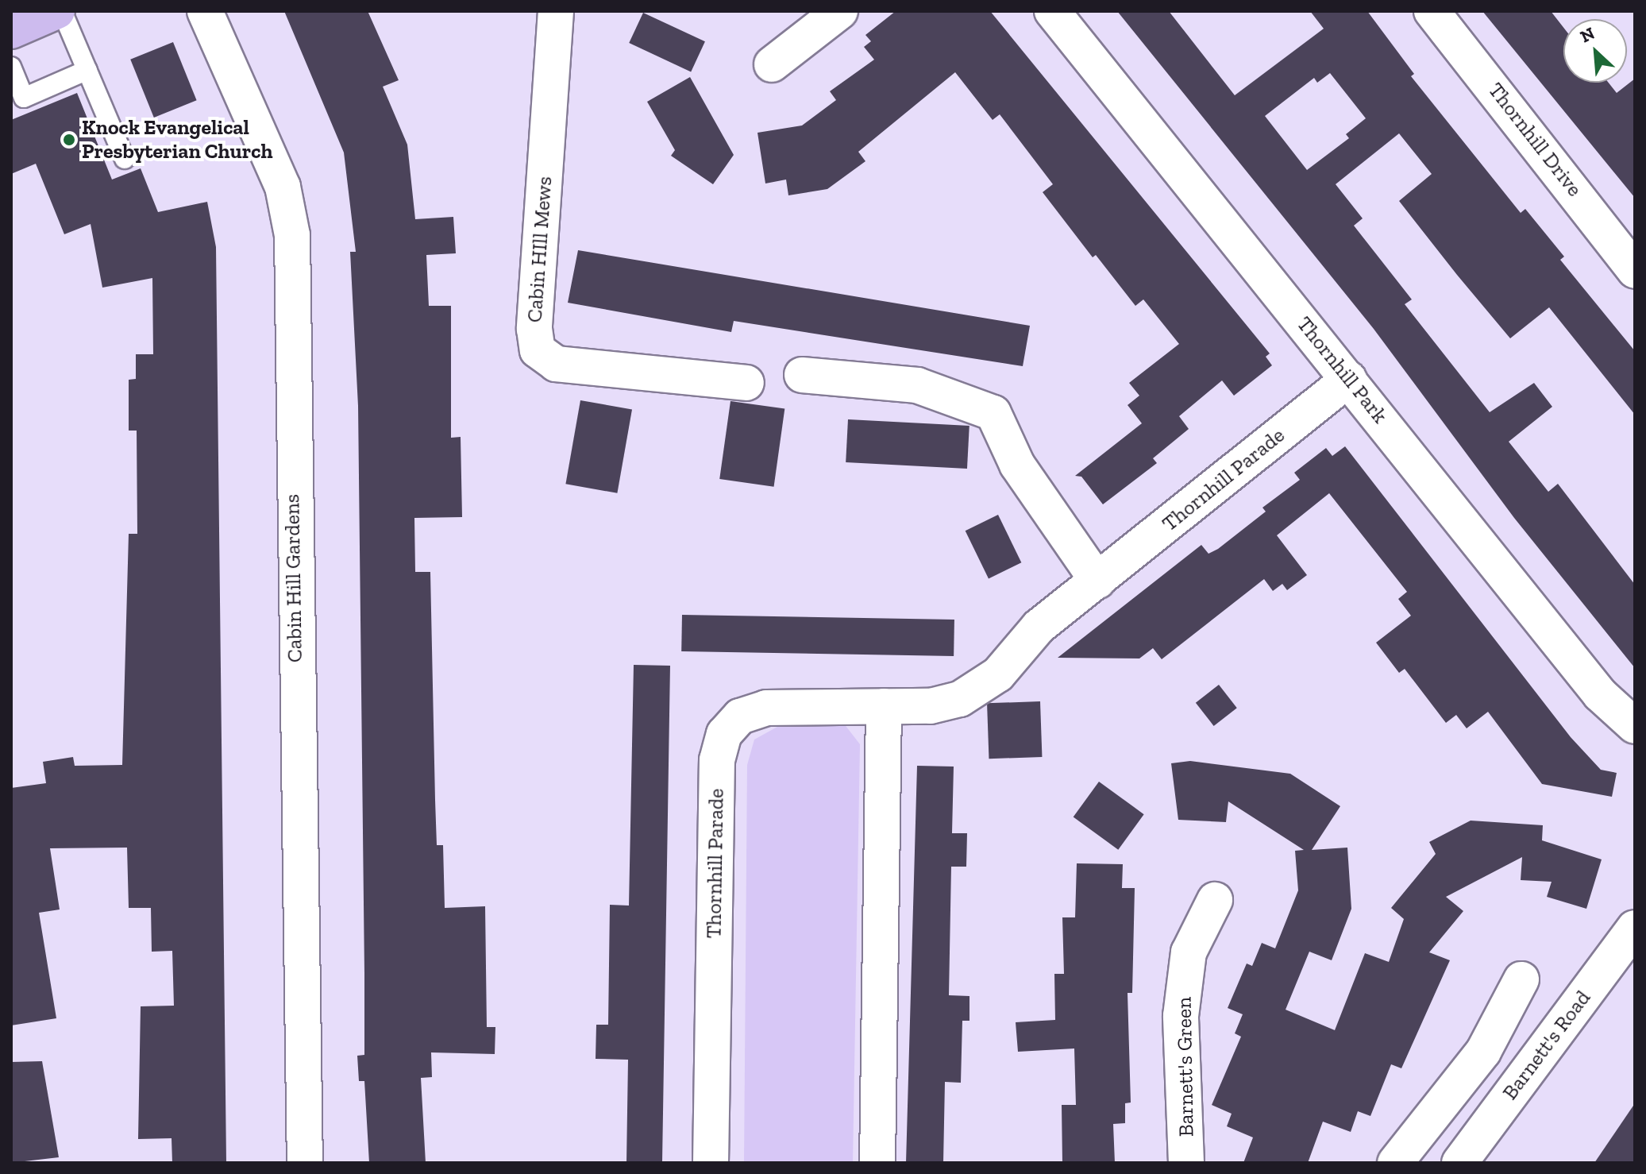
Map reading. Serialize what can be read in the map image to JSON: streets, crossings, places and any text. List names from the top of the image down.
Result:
{
  "streets": {
    "street": [
      "Thornhill Drive",
      "Cabin HIll Mews",
      "Thornhill Park",
      "Thornhill Parade",
      "Cabin Hill Gardens",
      "Barnett's Road",
      "Barnett's Green"
    ]
  },
  "crossings": [
    ["Thornhill Park", "Thornhill Parade"]
  ],
  "places": ["Knock Evangelical Presbyterian Church"],
  "north": "top left"
}
